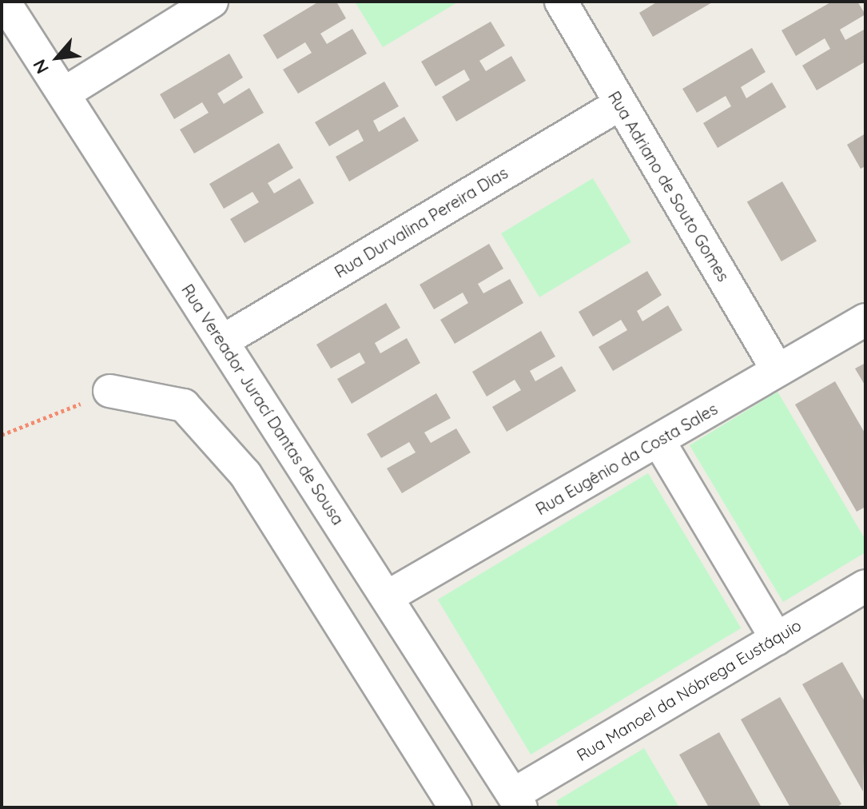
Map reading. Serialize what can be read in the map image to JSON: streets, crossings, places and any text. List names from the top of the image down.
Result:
{
  "streets": {
    "street": [
      "Rua Adriano de Souto Gomes",
      "Rua Durvalina Pereira Dias",
      "Rua Vereador Jurací Dantas de Sousa",
      "Rua Eugênio da Costa Sales",
      "Rua Manoel da Nóbrega Eustáquio"
    ]
  },
  "crossings": [
    ["Rua Adriano de Souto Gomes", "Rua Durvalina Pereira Dias"],
    ["Rua Adriano de Souto Gomes", "Rua Eugênio da Costa Sales"],
    ["Rua Durvalina Pereira Dias", "Rua Vereador Jurací Dantas de Sousa"],
    ["Rua Vereador Jurací Dantas de Sousa", "Rua Eugênio da Costa Sales"],
    ["Rua Vereador Jurací Dantas de Sousa", "Rua Manoel da Nóbrega Eustáquio"]
  ],
  "north": "bottom left"
}
